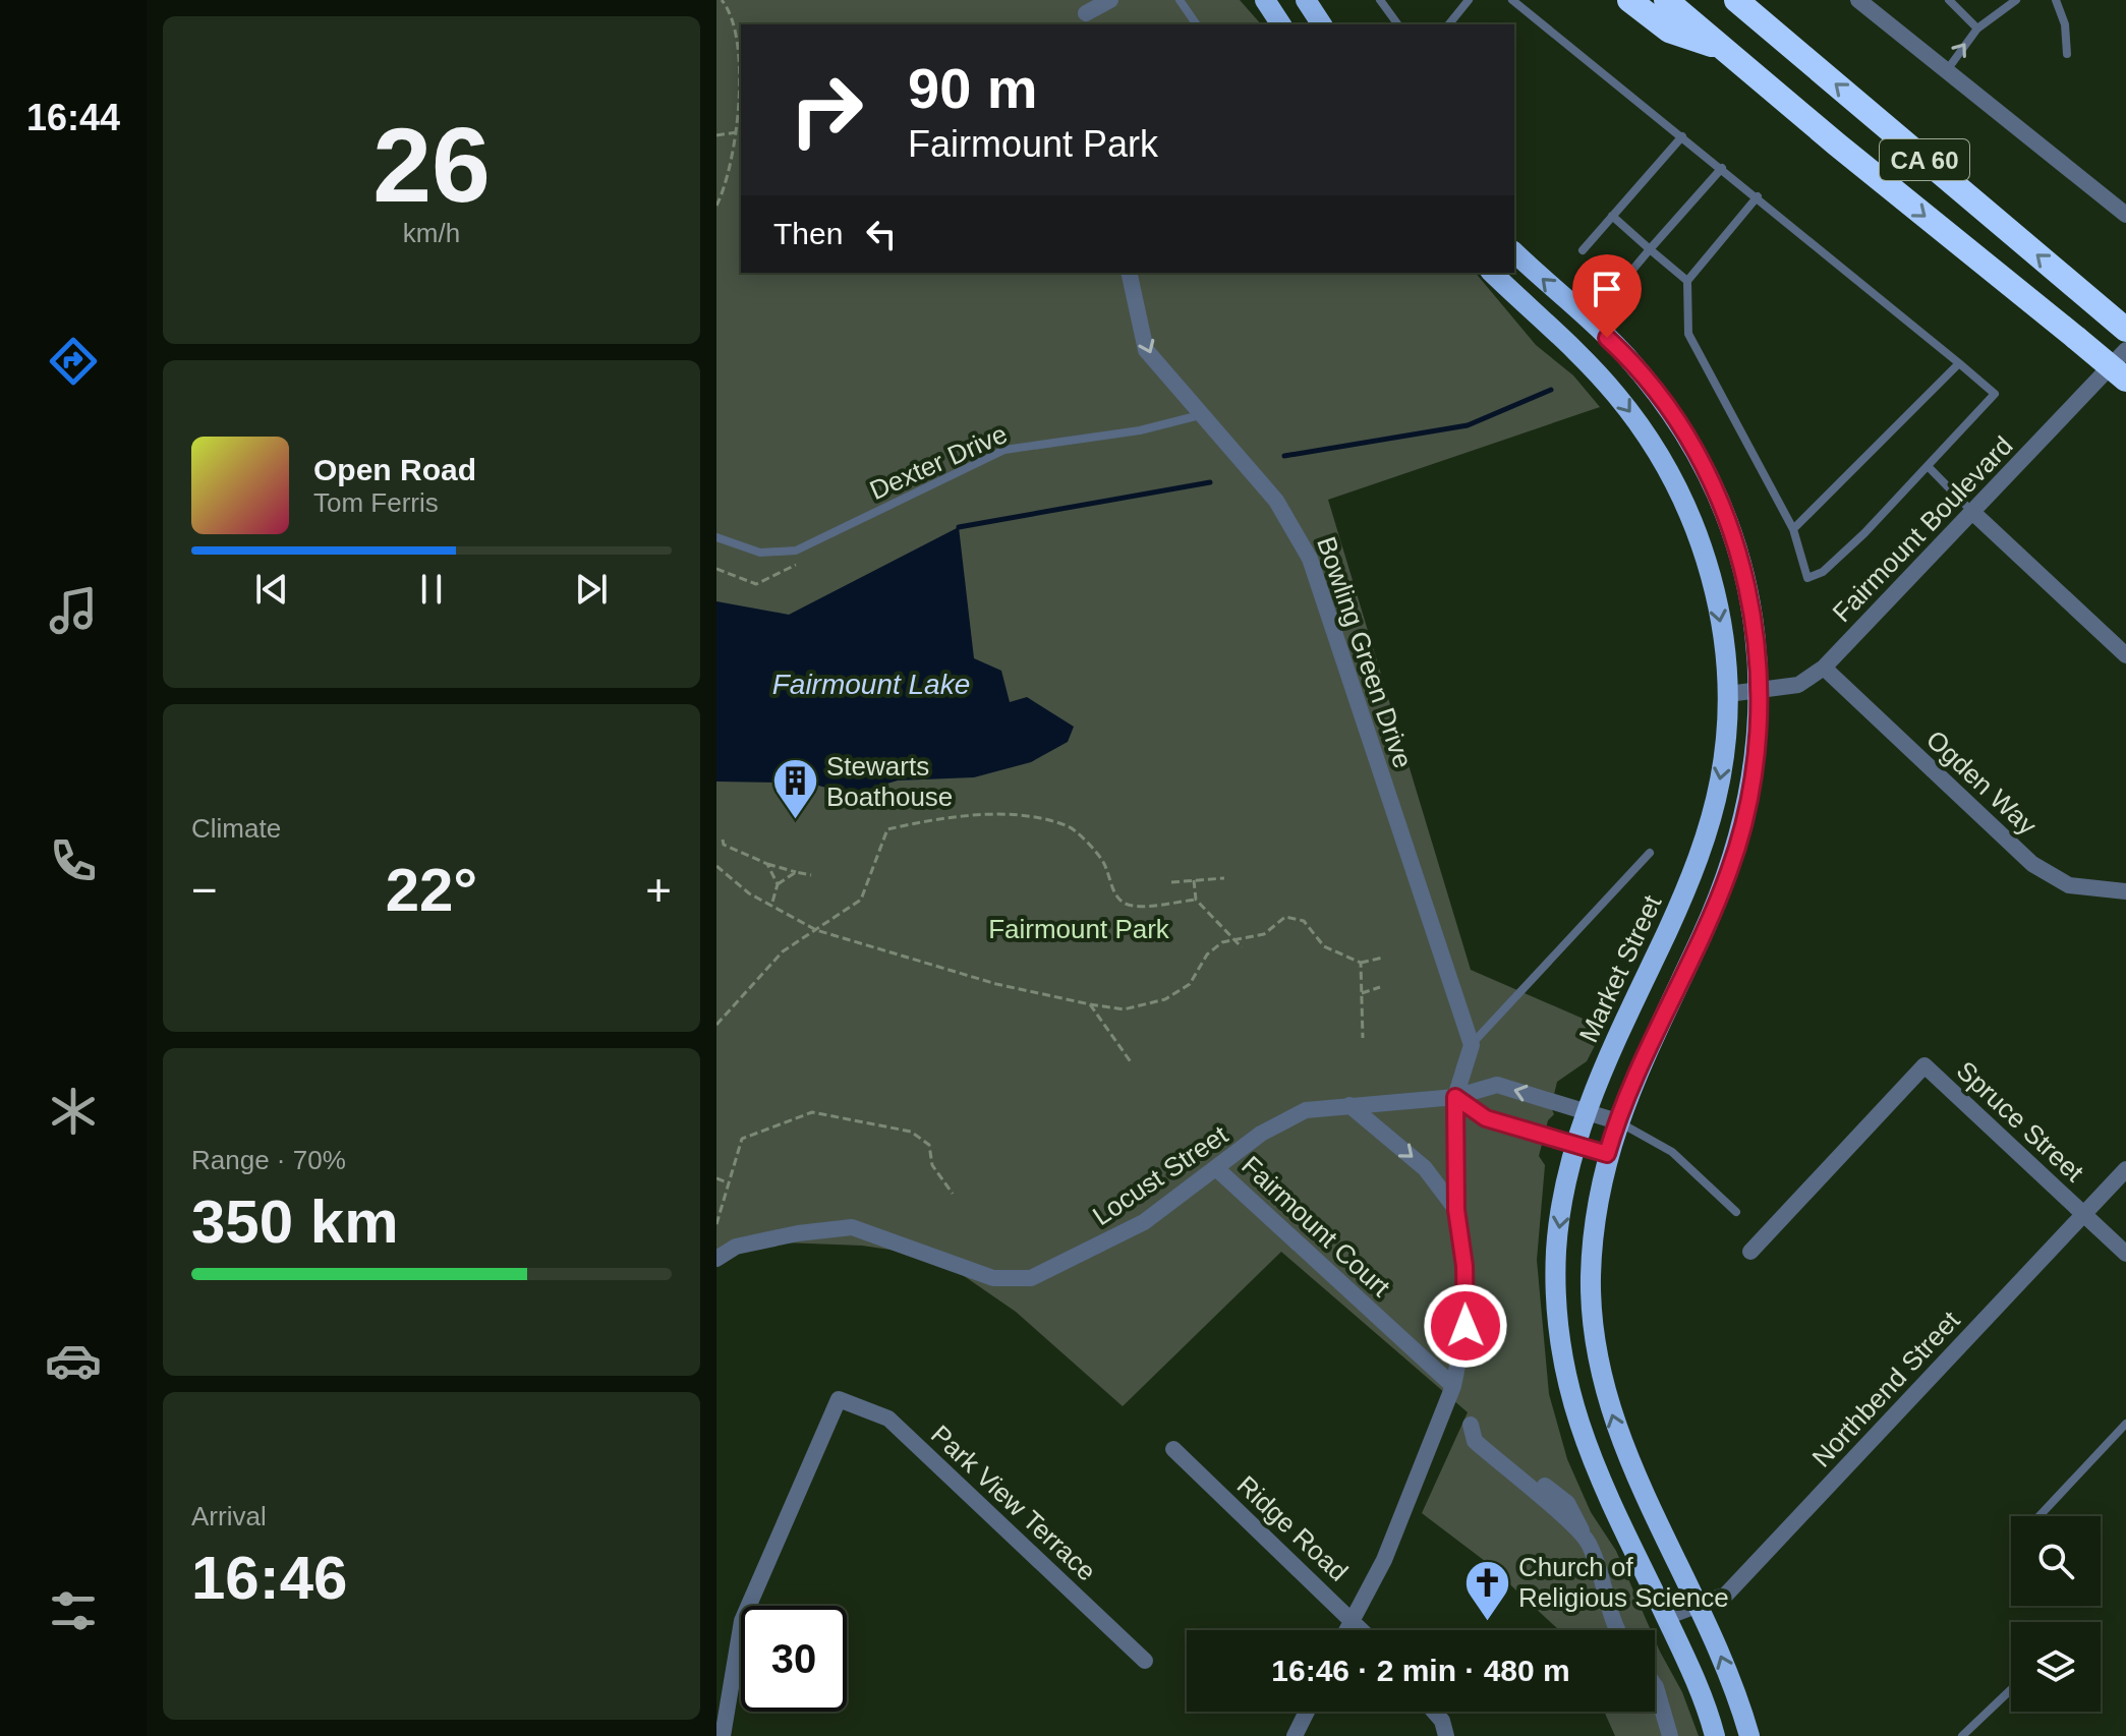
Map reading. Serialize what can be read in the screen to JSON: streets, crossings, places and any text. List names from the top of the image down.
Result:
{
  "streets": {
    "highway": ["CA 60"],
    "main road": ["Market Street"],
    "street": [
      "Fairmount Boulevard",
      "Bowling Green Drive",
      "Ogden Way",
      "Spruce Street",
      "Locust Street",
      "Fairmount Court",
      "Northbend Street",
      "Park View Terrace",
      "Ridge Road"
    ],
    "lane": ["Dexter Drive"]
  },
  "crossings": [
    ["Dexter Drive", "Bowling Green Drive"],
    ["Fairmount Boulevard", "Ogden Way"],
    ["Fairmount Boulevard", "Market Street"],
    ["Market Street", "Northbend Street"],
    ["Spruce Street", "Northbend Street"],
    ["Locust Street", "Fairmount Court"]
  ],
  "water": ["Fairmount Lake"],
  "parks": ["Fairmount Park"],
  "places": {
    "building": ["Stewarts Boathouse"],
    "church": ["Church of Religious Science"]
  },
  "page": {
    "tabs": "16:44",
    "tile": [
      ["26", "km/h"],
      "Climate",
      ["Range · 70%", "350 km"],
      ["Arrival", "16:46"]
    ],
    "turn": ["90 m", "Fairmount Park"],
    "then": "Then",
    "song": ["Open Road", "Tom Ferris"],
    "heat": ["−", "22°", "+"],
    "limit": "30",
    "trip": "16:46 · 2 min · 480 m"
  }
}
